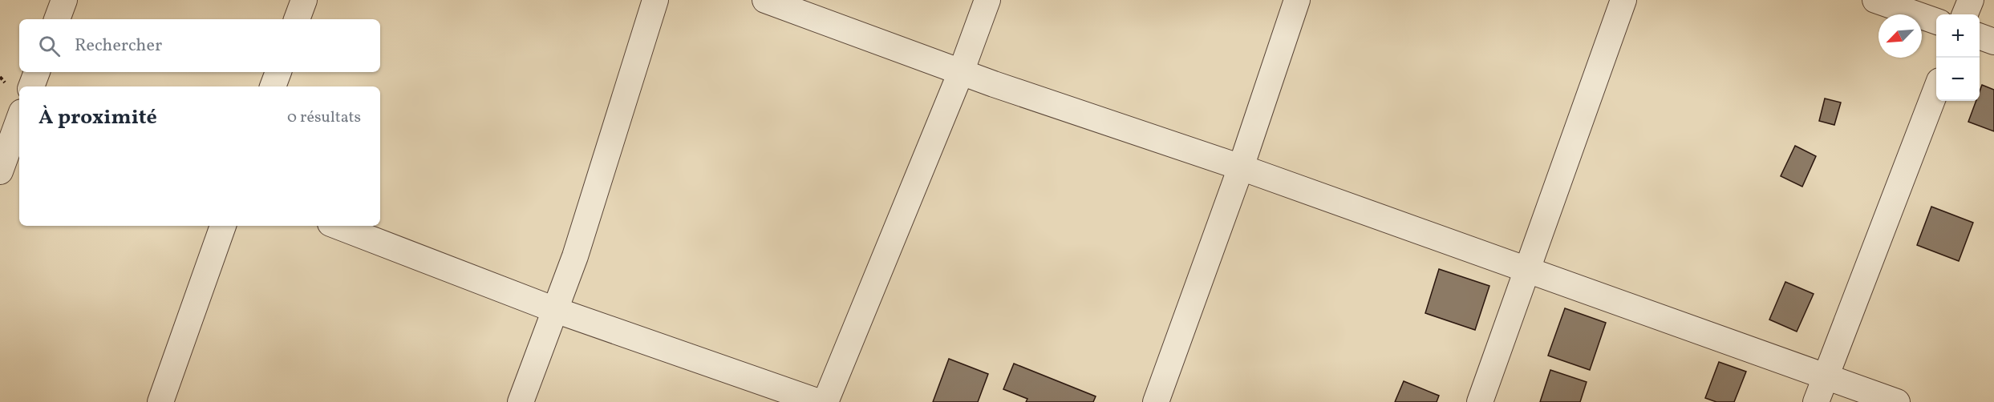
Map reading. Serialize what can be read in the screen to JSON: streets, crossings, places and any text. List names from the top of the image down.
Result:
{
  "north": "bottom left",
  "page": {
    "map_buttons": ["+", "−"],
    "search": "Rechercher",
    "heading": ["À proximité", "0 résultats"]
  }
}
